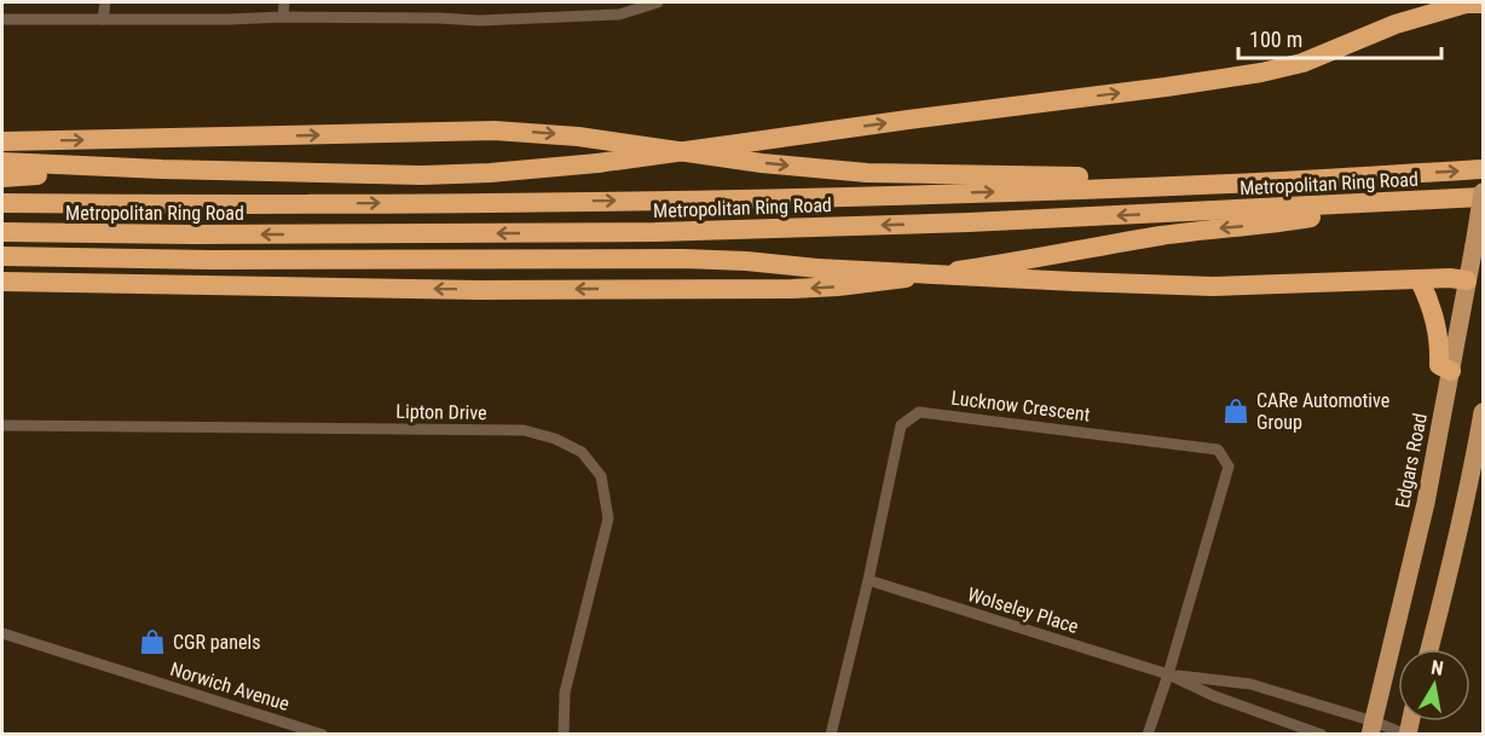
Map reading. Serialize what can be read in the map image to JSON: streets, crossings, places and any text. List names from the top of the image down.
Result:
{
  "streets": {
    "highway": ["Metropolitan Ring Road"],
    "main road": ["Edgars Road"],
    "street": [
      "Lucknow Crescent",
      "Lipton Drive",
      "Wolseley Place",
      "Norwich Avenue"
    ]
  },
  "crossings": [
    ["Metropolitan Ring Road", "Edgars Road"],
    ["Lucknow Crescent", "Wolseley Place"],
    ["Edgars Road", "Wolseley Place"]
  ],
  "places": {
    "shop": ["CARe Automotive Group", "CGR panels"]
  },
  "scale_bar": "100 m",
  "north": "top"
}
